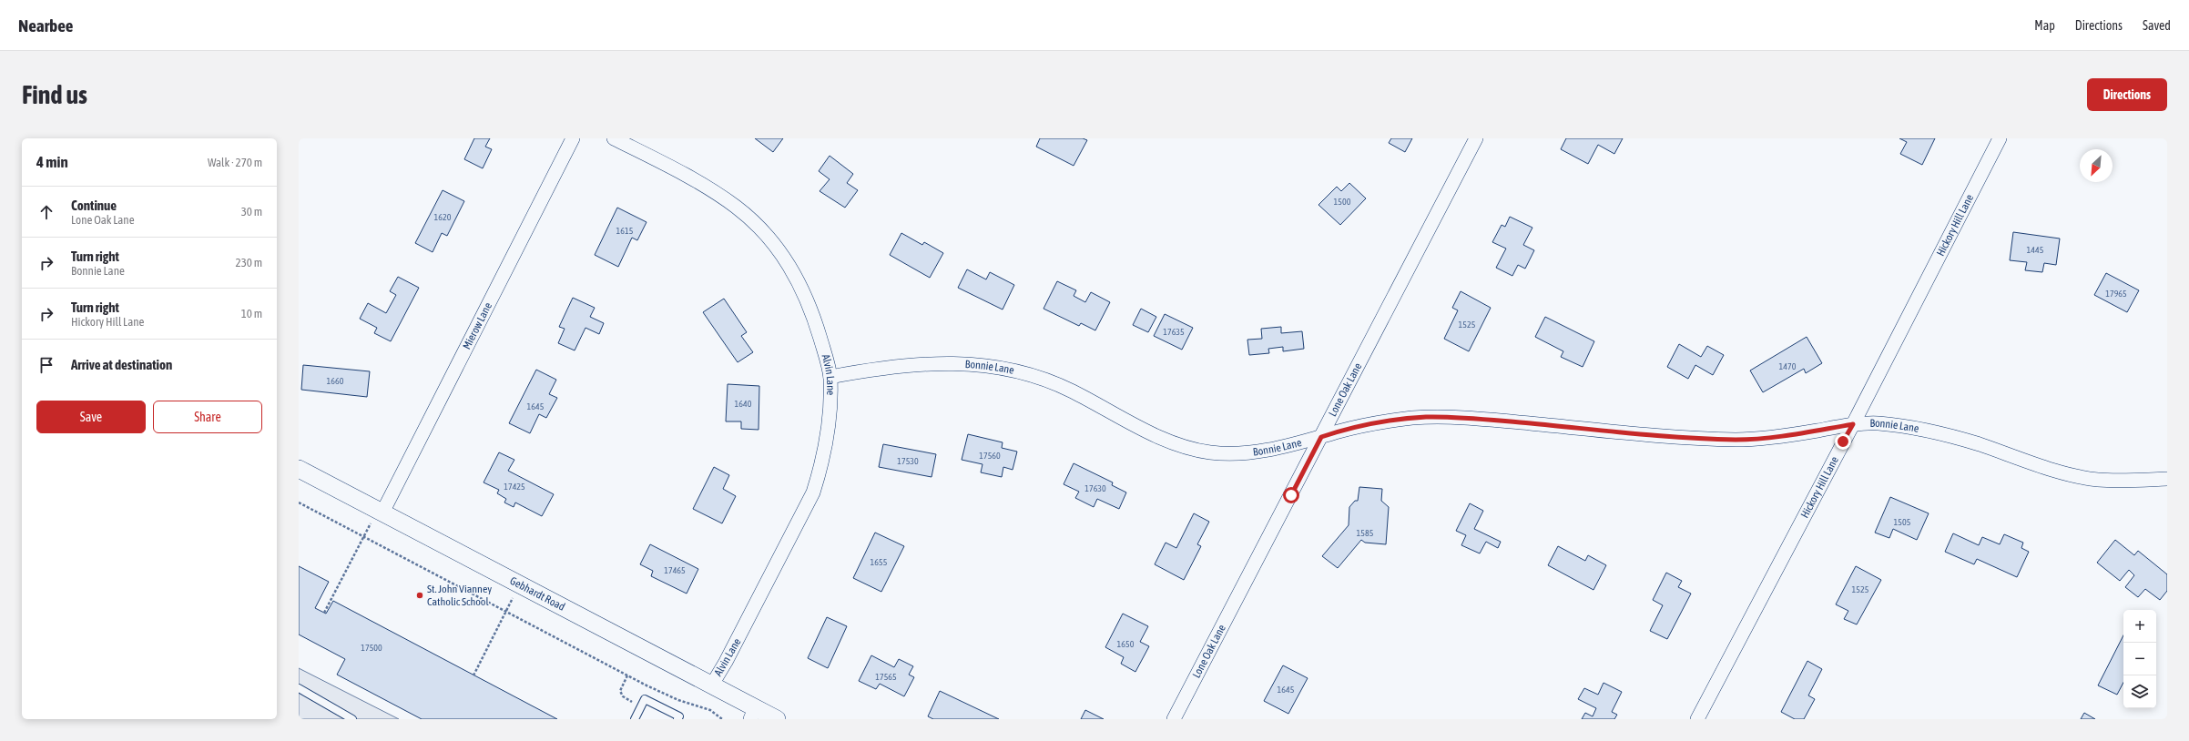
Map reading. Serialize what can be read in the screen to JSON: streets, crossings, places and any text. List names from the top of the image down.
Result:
{
  "streets": {
    "street": [
      "Hickory Hill Lane",
      "Mierow Lane",
      "Bonnie Lane",
      "Alvin Lane",
      "Lone Oak Lane",
      "Gebhardt Road"
    ]
  },
  "crossings": [
    ["Hickory Hill Lane", "Bonnie Lane"],
    ["Mierow Lane", "Gebhardt Road"],
    ["Bonnie Lane", "Alvin Lane"],
    ["Bonnie Lane", "Lone Oak Lane"],
    ["Alvin Lane", "Gebhardt Road"]
  ],
  "places": ["St. John Vianney Catholic School"],
  "house_numbers": [
    "1500",
    "1620",
    "1615",
    "1445",
    "17965",
    "1525",
    "17635",
    "1470",
    "1660",
    "1640",
    "1645",
    "17560",
    "17530",
    "17425",
    "17630",
    "1505",
    "1585",
    "1655",
    "17465",
    "1525",
    "1650",
    "17500",
    "17565",
    "1645"
  ],
  "north": "bottom left",
  "page": {
    "header": "Nearbee",
    "nav": ["Map", "Directions", "Saved"],
    "buttons": [
      "Directions",
      ["Save", "Share"]
    ],
    "title": "Find us",
    "heading": ["4 min", "Walk · 270 m"],
    "list": [
      ["Continue", "Lone Oak Lane", "30 m"],
      ["Turn right", "Bonnie Lane", "230 m"],
      ["Turn right", "Hickory Hill Lane", "10 m"],
      "Arrive at destination"
    ],
    "map_buttons": ["+", "−"]
  }
}
